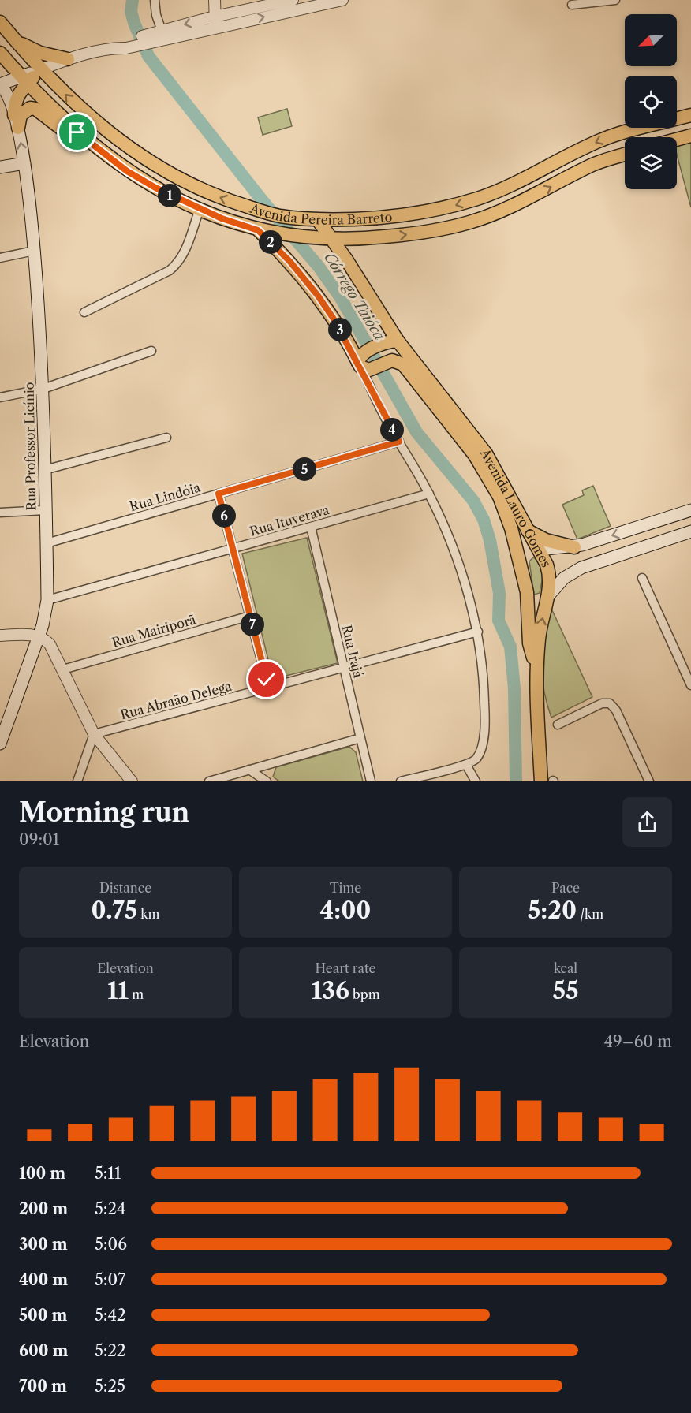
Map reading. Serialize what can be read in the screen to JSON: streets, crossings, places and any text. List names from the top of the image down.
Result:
{
  "streets": {
    "main road": ["Avenida Pereira Barreto", "Rua Professor Licínio", "Avenida Lauro Gomes"],
    "street": [
      "Rua Lindóia",
      "Rua Ituverava",
      "Rua Mairiporã",
      "Rua Irajá",
      "Rua Abraão Delega"
    ]
  },
  "crossings": [
    ["Avenida Pereira Barreto", "Avenida Lauro Gomes"],
    ["Rua Professor Licínio", "Rua Lindóia"],
    ["Rua Professor Licínio", "Rua Ituverava"],
    ["Rua Ituverava", "Rua Irajá"],
    ["Rua Irajá", "Rua Abraão Delega"]
  ],
  "water": ["Córrego Taióca"],
  "north": "bottom left",
  "page": {
    "pins": [
      "1",
      "2",
      "3",
      "4",
      "5",
      "6",
      "7"
    ],
    "heading": ["Morning run", "09:01"],
    "stats": [
      ["Distance", "0.75 km"],
      ["Time", "4:00"],
      ["Pace", "5:20 /km"],
      ["Elevation", "11 m"],
      ["Heart rate", "136 bpm"],
      ["kcal", "55"]
    ],
    "chart": ["Elevation", "49–60 m"],
    "list": [
      {
        "name": "100 m",
        "note": "5:11"
      },
      {
        "name": "200 m",
        "note": "5:24"
      },
      {
        "name": "300 m",
        "note": "5:06"
      },
      {
        "name": "400 m",
        "note": "5:07"
      },
      {
        "name": "500 m",
        "note": "5:42"
      },
      {
        "name": "600 m",
        "note": "5:22"
      },
      {
        "name": "700 m",
        "note": "5:25"
      }
    ]
  }
}
